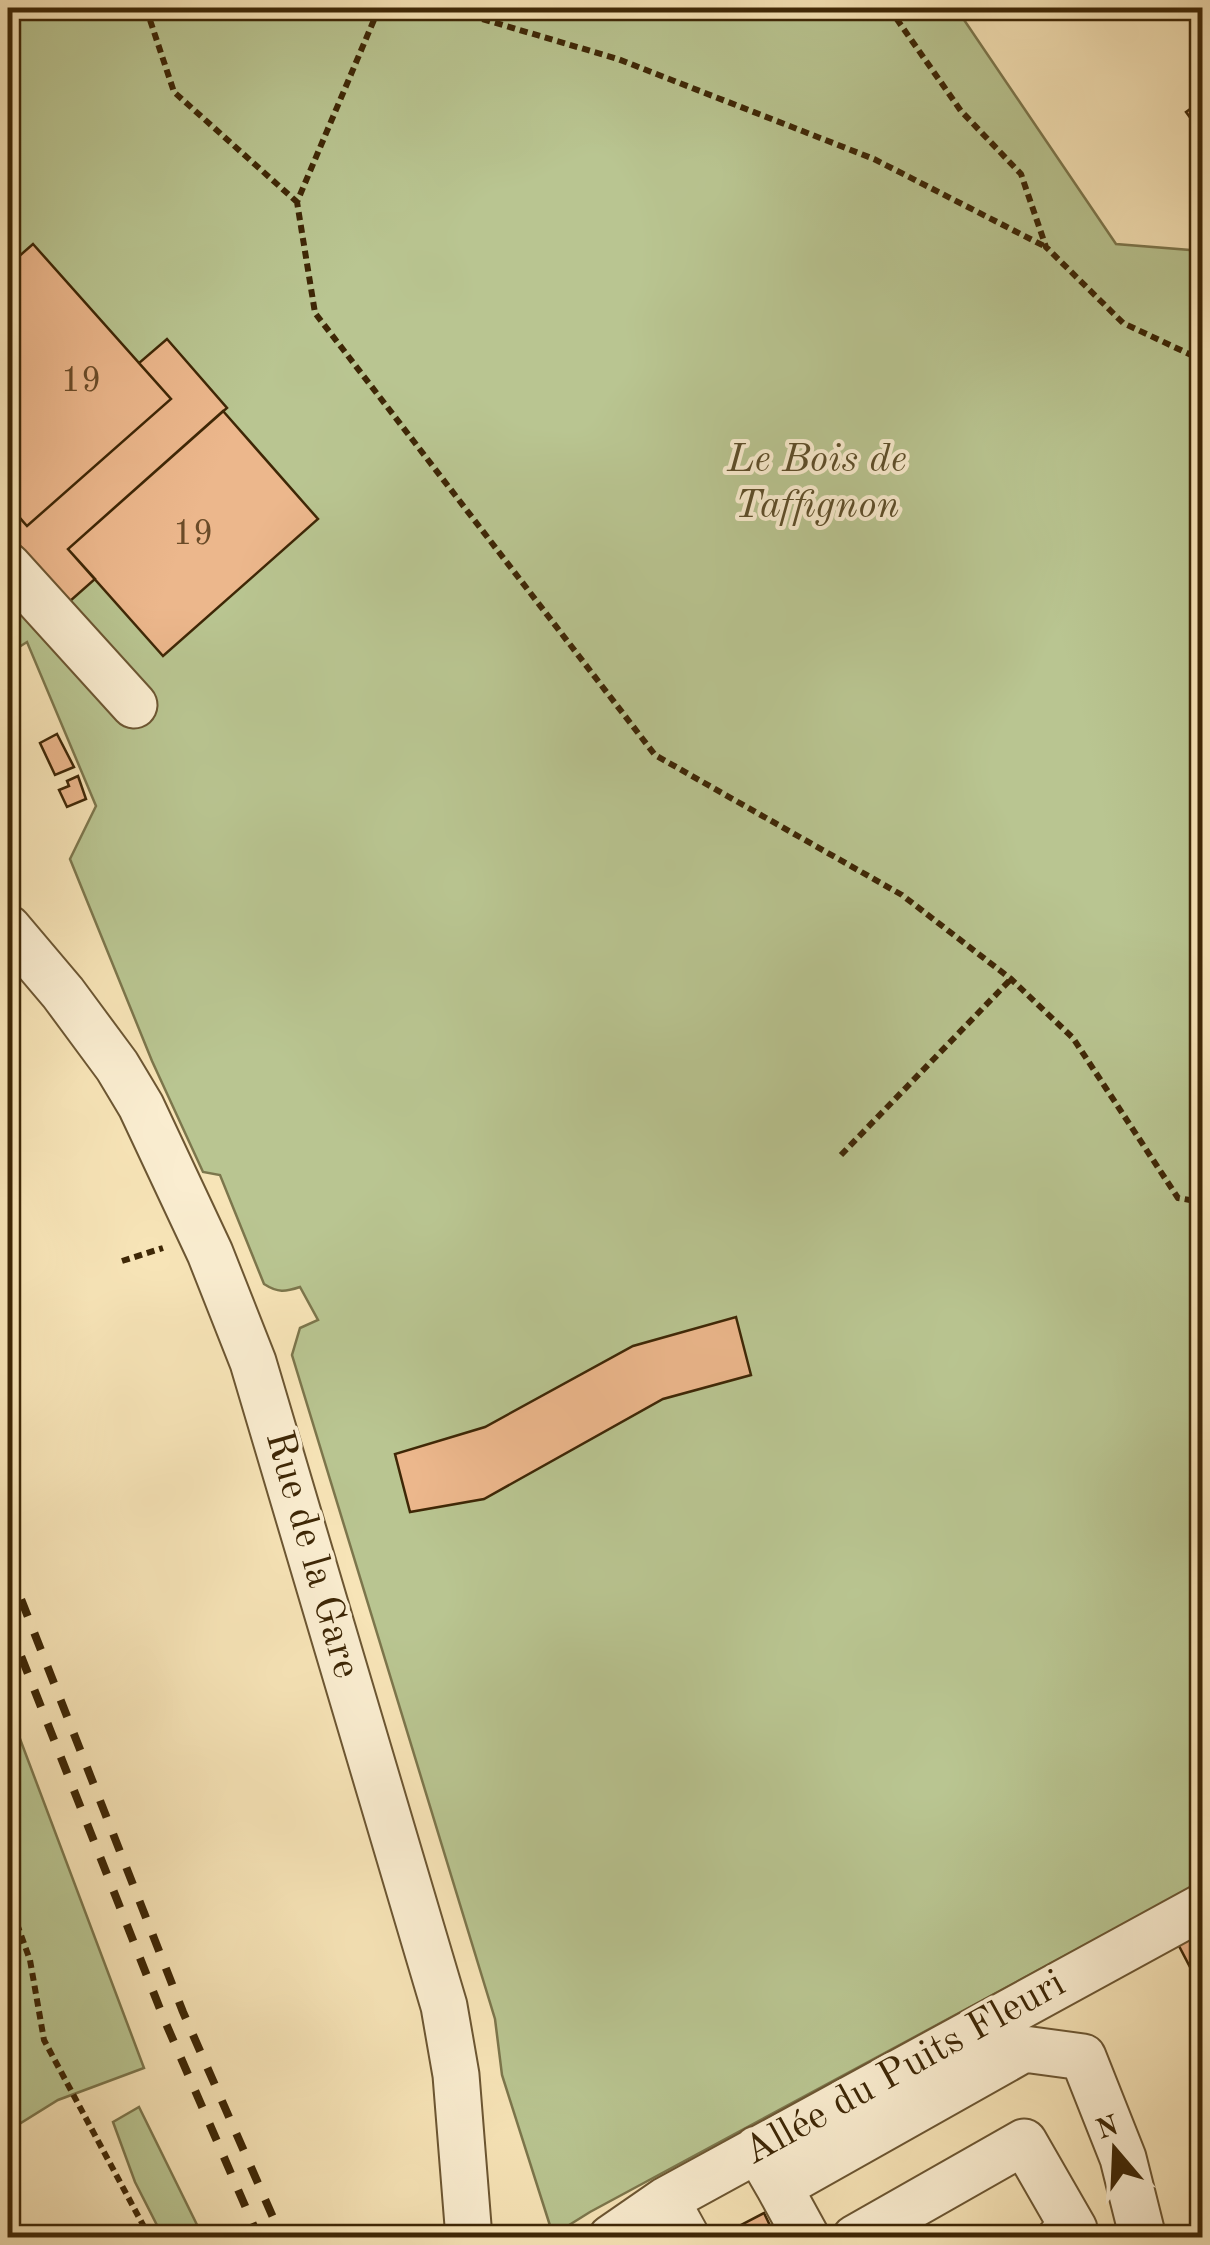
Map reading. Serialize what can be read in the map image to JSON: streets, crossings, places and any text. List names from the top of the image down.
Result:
{
  "streets": {
    "street": ["Rue de la Gare", "Allée du Puits Fleuri"]
  },
  "parks": ["Le Bois de Taffignon"],
  "house_numbers": ["19", "19"],
  "north": "top"
}
